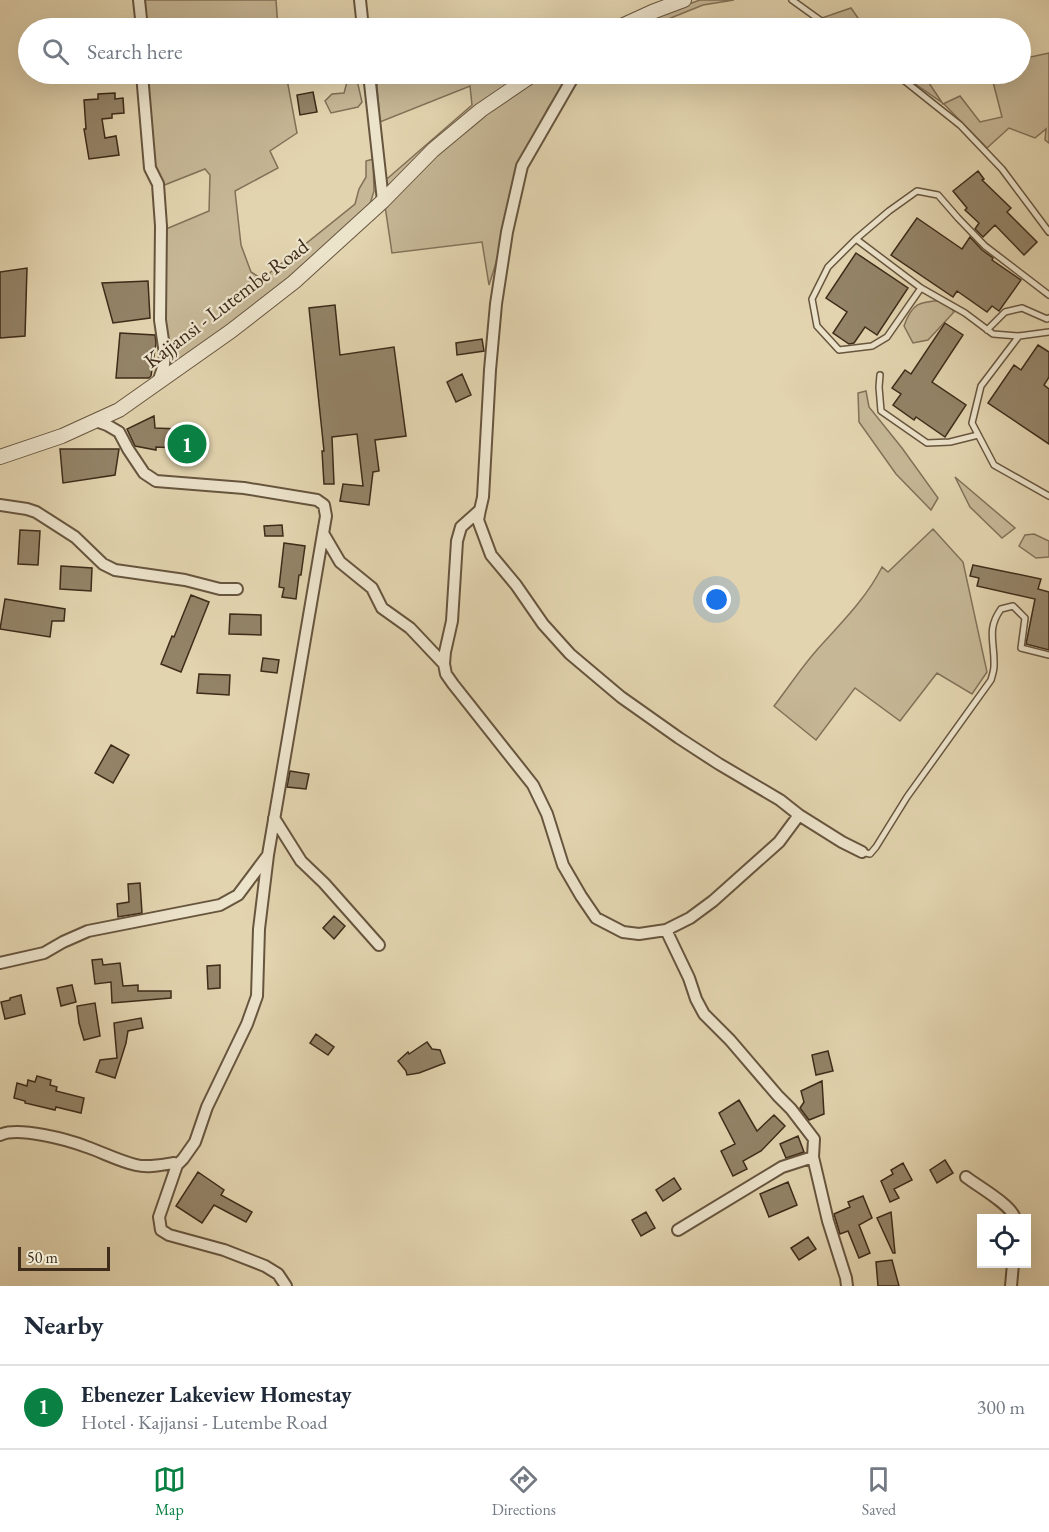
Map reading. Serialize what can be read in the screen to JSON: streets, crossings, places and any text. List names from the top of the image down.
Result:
{
  "streets": {
    "street": ["Kajjansi - Lutembe Road"]
  },
  "scale_bar": "50 m",
  "page": {
    "search": "Search here",
    "pins": "1",
    "scale": "50 m",
    "heading": "Nearby",
    "list": [
      {
        "mark": "1",
        "name": "Ebenezer Lakeview Homestay",
        "note": "Hotel · Kajjansi - Lutembe Road",
        "value": "300 m"
      }
    ],
    "nav": ["Map", "Directions", "Saved"]
  }
}
